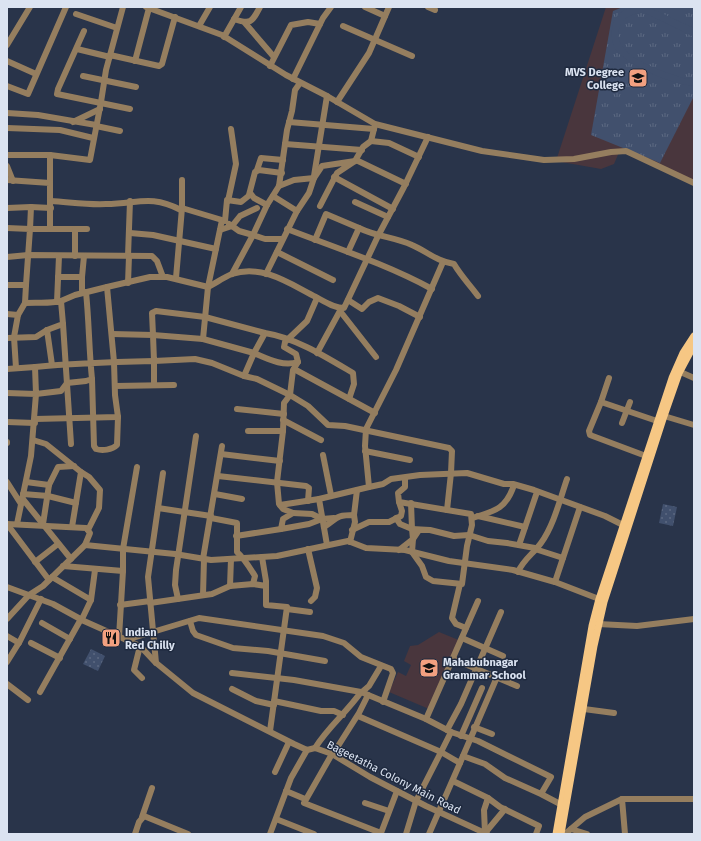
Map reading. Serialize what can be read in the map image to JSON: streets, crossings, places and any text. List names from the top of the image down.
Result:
{
  "streets": {
    "street": ["Bageetatha Colony Main Road"]
  },
  "places": {
    "school or university": ["MVS Degree College", "Mahabubnagar Grammar School"],
    "restaurant": ["Indian Red Chilly"]
  }
}
